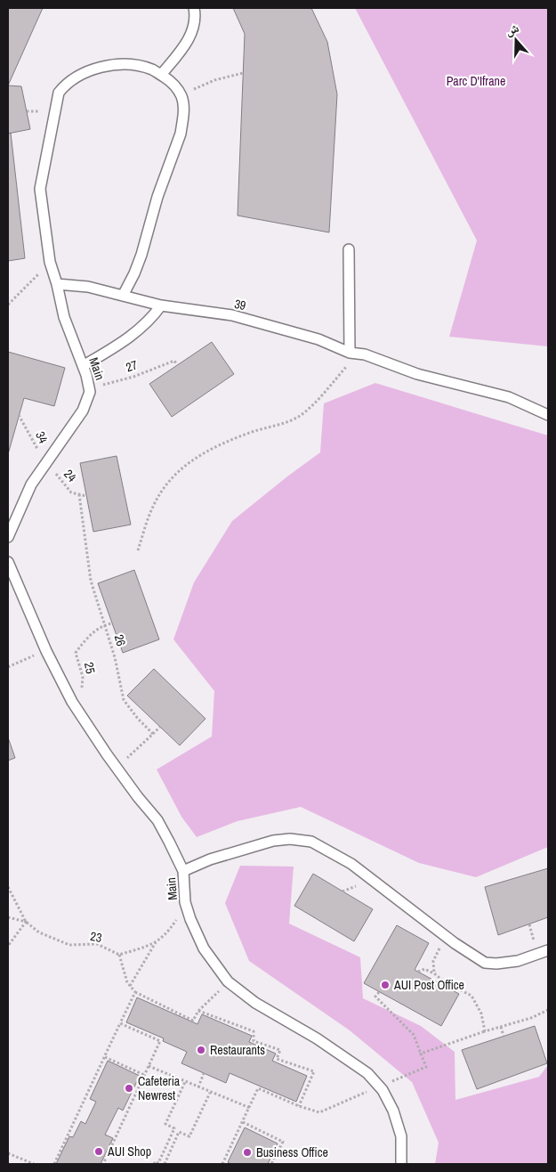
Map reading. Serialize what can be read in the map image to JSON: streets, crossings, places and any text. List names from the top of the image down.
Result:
{
  "streets": {
    "lane": ["39", "Main"],
    "path": [
      "27",
      "34",
      "24",
      "26",
      "25",
      "23"
    ]
  },
  "crossings": [
    ["27", "Main"],
    ["Main", "34"],
    ["Main", "24"],
    ["Main", "25"],
    ["34", "24"],
    ["24", "26"],
    ["26", "25"]
  ],
  "parks": ["Parc D'Ifrane"],
  "places": [
    "AUI Post Office",
    "Restaurants",
    "Cafeteria Newrest",
    "AUI Shop",
    "Business Office"
  ],
  "north": "top"
}
